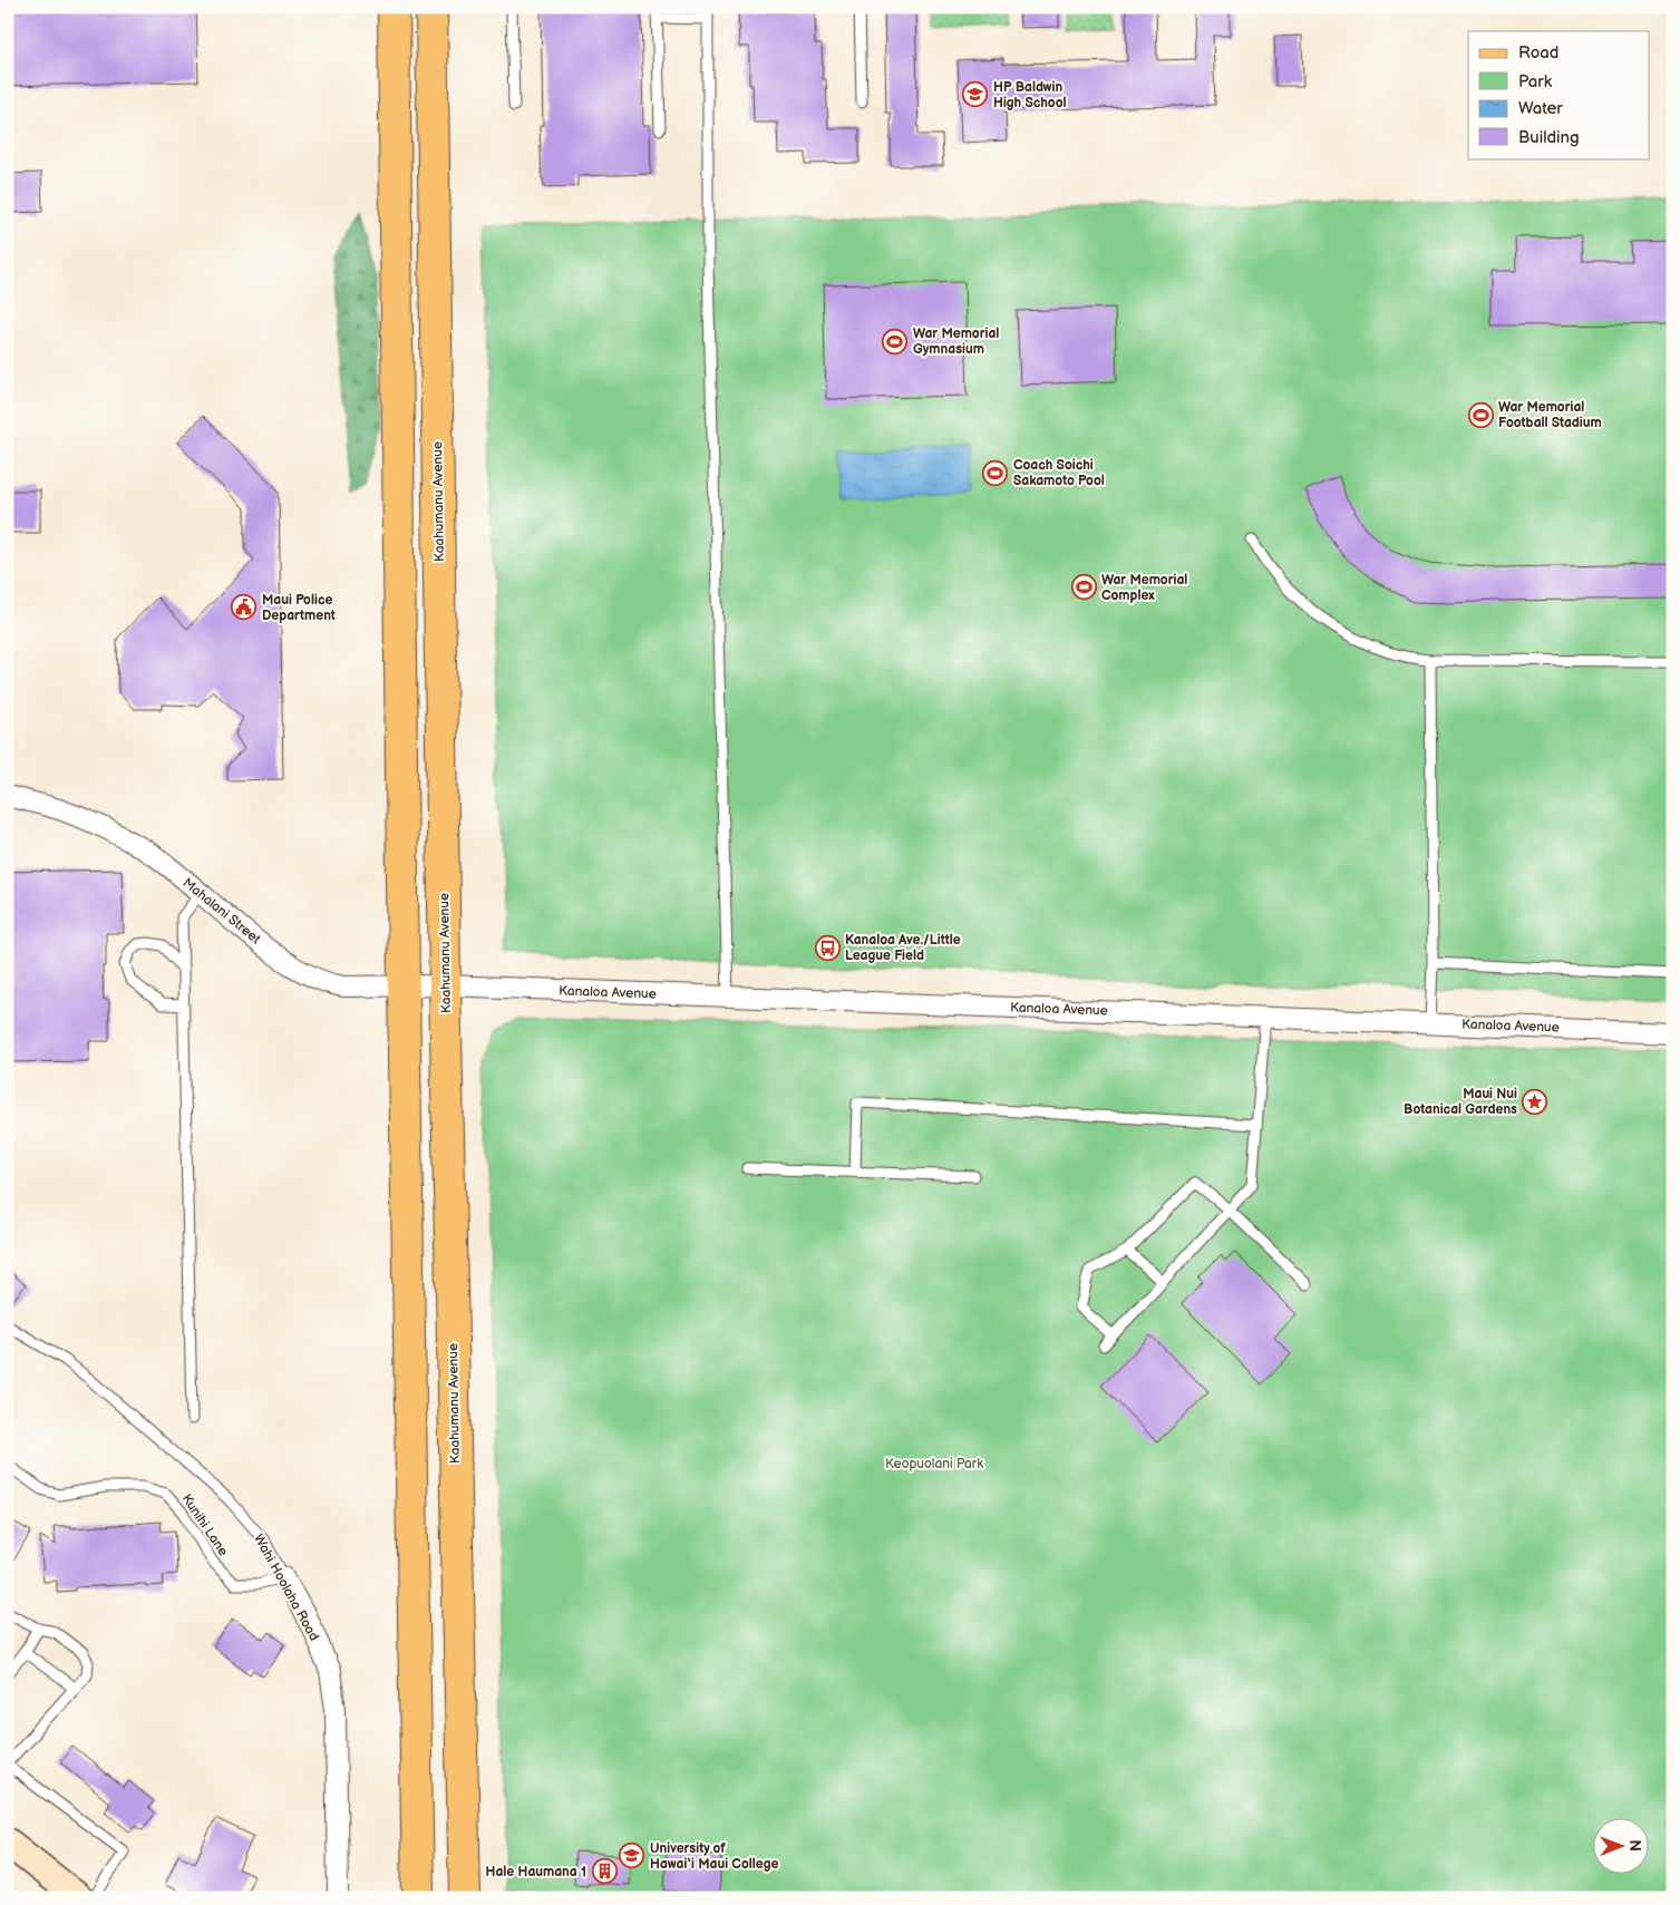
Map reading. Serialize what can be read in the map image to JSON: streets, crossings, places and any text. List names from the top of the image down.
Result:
{
  "streets": {
    "main road": ["Kaahumanu Avenue"],
    "street": ["Mahalani Street", "Kanaloa Avenue", "Wahi Hoolaha Road"],
    "lane": ["Kunihi Lane"]
  },
  "crossings": [
    ["Kaahumanu Avenue", "Mahalani Street"],
    ["Kaahumanu Avenue", "Kanaloa Avenue"],
    ["Mahalani Street", "Kanaloa Avenue"],
    ["Kunihi Lane", "Wahi Hoolaha Road"]
  ],
  "parks": ["Keopuolani Park"],
  "places": {
    "school or university": ["HP Baldwin High School", "University of Hawai‘i Maui College"],
    "sports": [
      "War Memorial Gymnasium",
      "War Memorial Football Stadium",
      "Coach Soichi Sakamoto Pool",
      "War Memorial Complex"
    ],
    "public building": ["Maui Police Department"],
    "bus stop": ["Kanaloa Ave./Little League Field"],
    "place": ["Maui Nui Botanical Gardens"],
    "building": ["Hale Haumana 1"]
  },
  "legend": [
    "Road",
    "Park",
    "Water",
    "Building"
  ],
  "north": "right"
}
